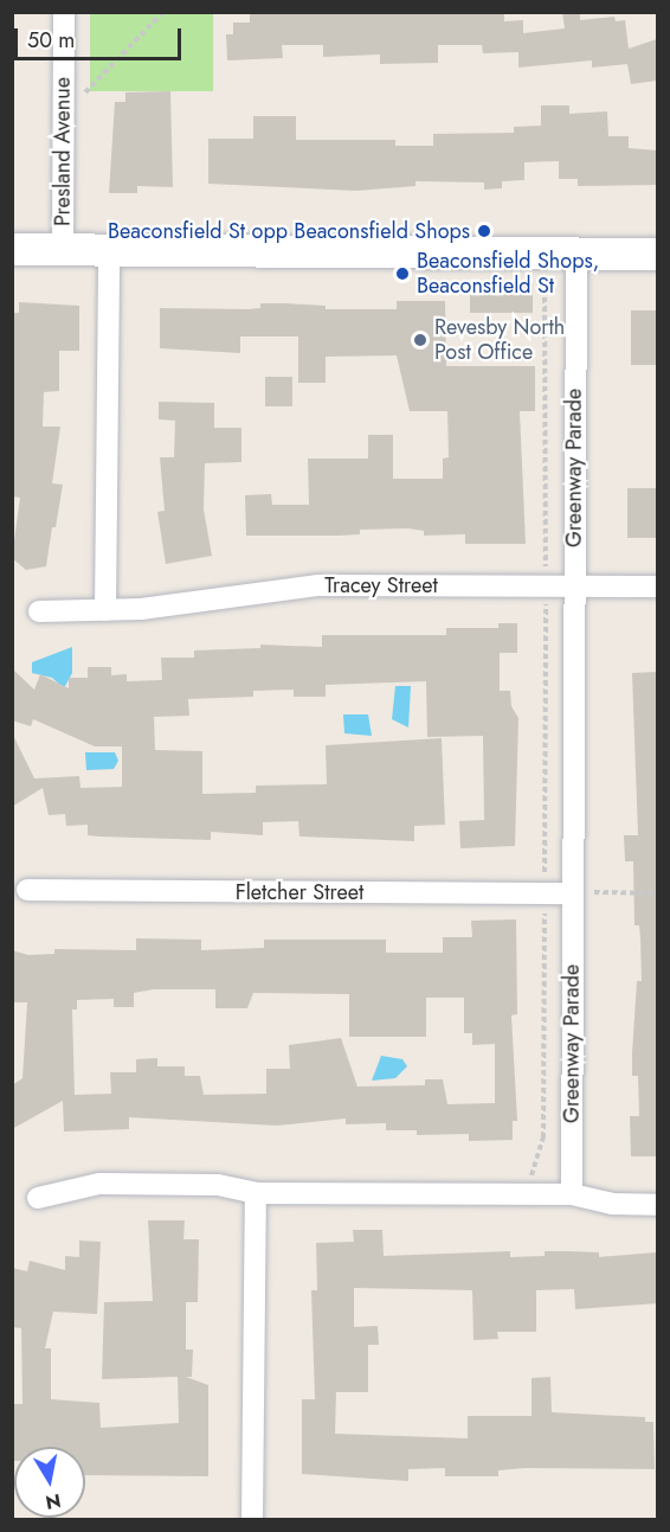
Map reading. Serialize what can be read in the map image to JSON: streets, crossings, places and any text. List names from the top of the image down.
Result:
{
  "streets": {
    "street": [
      "Presland Avenue",
      "Greenway Parade",
      "Tracey Street",
      "Fletcher Street"
    ]
  },
  "crossings": [
    ["Greenway Parade", "Tracey Street"],
    ["Greenway Parade", "Fletcher Street"]
  ],
  "places": ["Beaconsfield St opp Beaconsfield Shops", "Beaconsfield Shops, Beaconsfield St", "Revesby North Post Office"],
  "scale_bar": "50 m",
  "north": "bottom"
}
